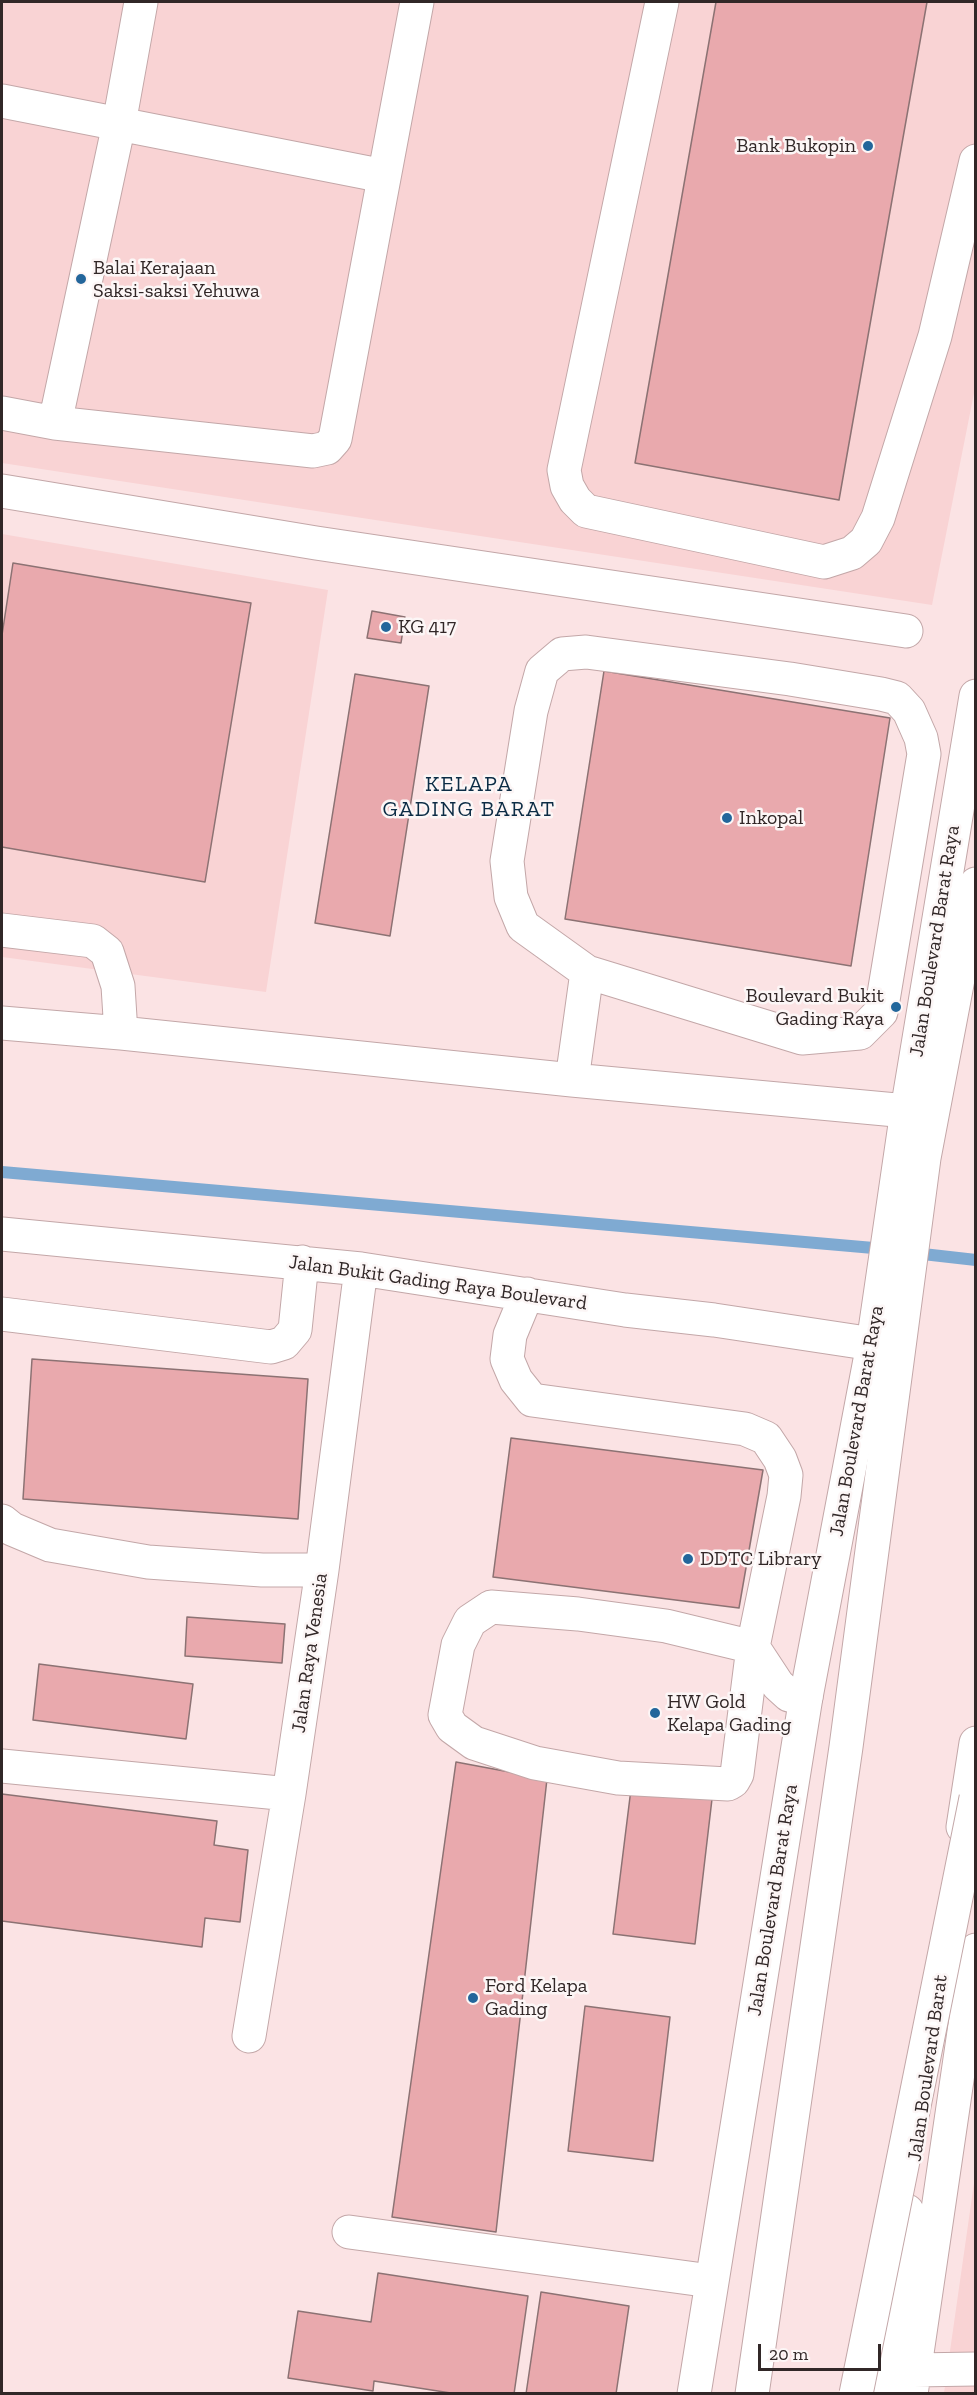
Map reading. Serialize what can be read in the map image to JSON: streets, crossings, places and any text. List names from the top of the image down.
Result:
{
  "streets": {
    "main road": [
      "Jalan Boulevard Barat Raya",
      "Jalan Bukit Gading Raya Boulevard",
      "Jalan Raya Venesia",
      "Jalan Boulevard Barat"
    ]
  },
  "crossings": [
    ["Jalan Boulevard Barat Raya", "Jalan Bukit Gading Raya Boulevard"],
    ["Jalan Bukit Gading Raya Boulevard", "Jalan Raya Venesia"]
  ],
  "districts": ["KELAPA GADING BARAT"],
  "places": [
    "Bank Bukopin",
    "Balai Kerajaan Saksi-saksi Yehuwa",
    "KG 417",
    "Inkopal",
    "Boulevard Bukit Gading Raya",
    "DDTC Library",
    "HW Gold Kelapa Gading",
    "Ford Kelapa Gading"
  ],
  "scale_bar": "20 m"
}
